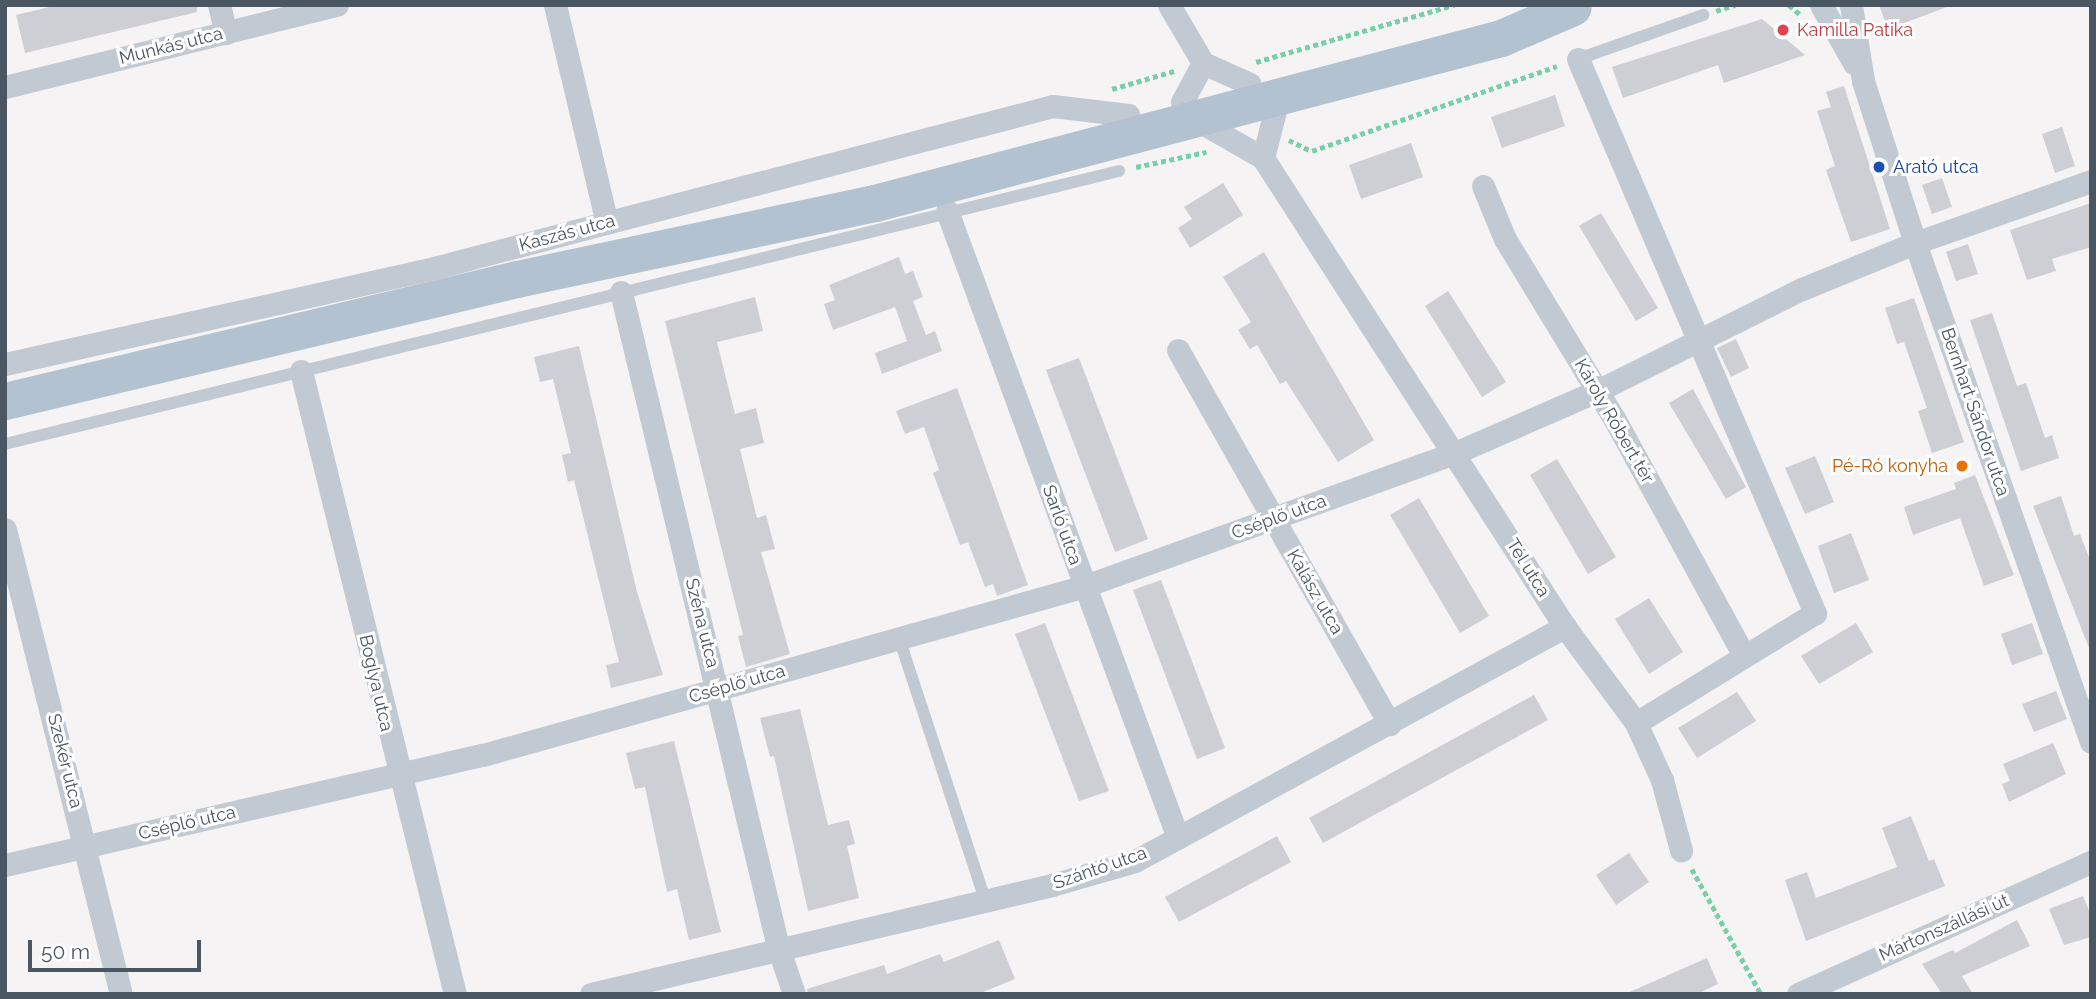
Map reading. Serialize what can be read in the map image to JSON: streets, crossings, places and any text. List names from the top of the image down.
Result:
{
  "streets": {
    "street": [
      "Munkás utca",
      "Kaszás utca",
      "Bernhart Sándor utca",
      "Károly Róbert tér",
      "Cséplő utca",
      "Sarló utca",
      "Tél utca",
      "Kalász utca",
      "Széna utca",
      "Boglya utca",
      "Szekér utca",
      "Szántó utca",
      "Mártonszállási út"
    ]
  },
  "crossings": [
    ["Cséplő utca", "Sarló utca"],
    ["Cséplő utca", "Tél utca"],
    ["Cséplő utca", "Kalász utca"],
    ["Cséplő utca", "Széna utca"],
    ["Cséplő utca", "Boglya utca"],
    ["Cséplő utca", "Szekér utca"],
    ["Sarló utca", "Szántó utca"],
    ["Tél utca", "Szántó utca"],
    ["Kalász utca", "Szántó utca"],
    ["Széna utca", "Szántó utca"]
  ],
  "places": ["Kamilla Patika", "Arató utca", "Pé-Ró konyha"],
  "scale_bar": "50 m"
}
